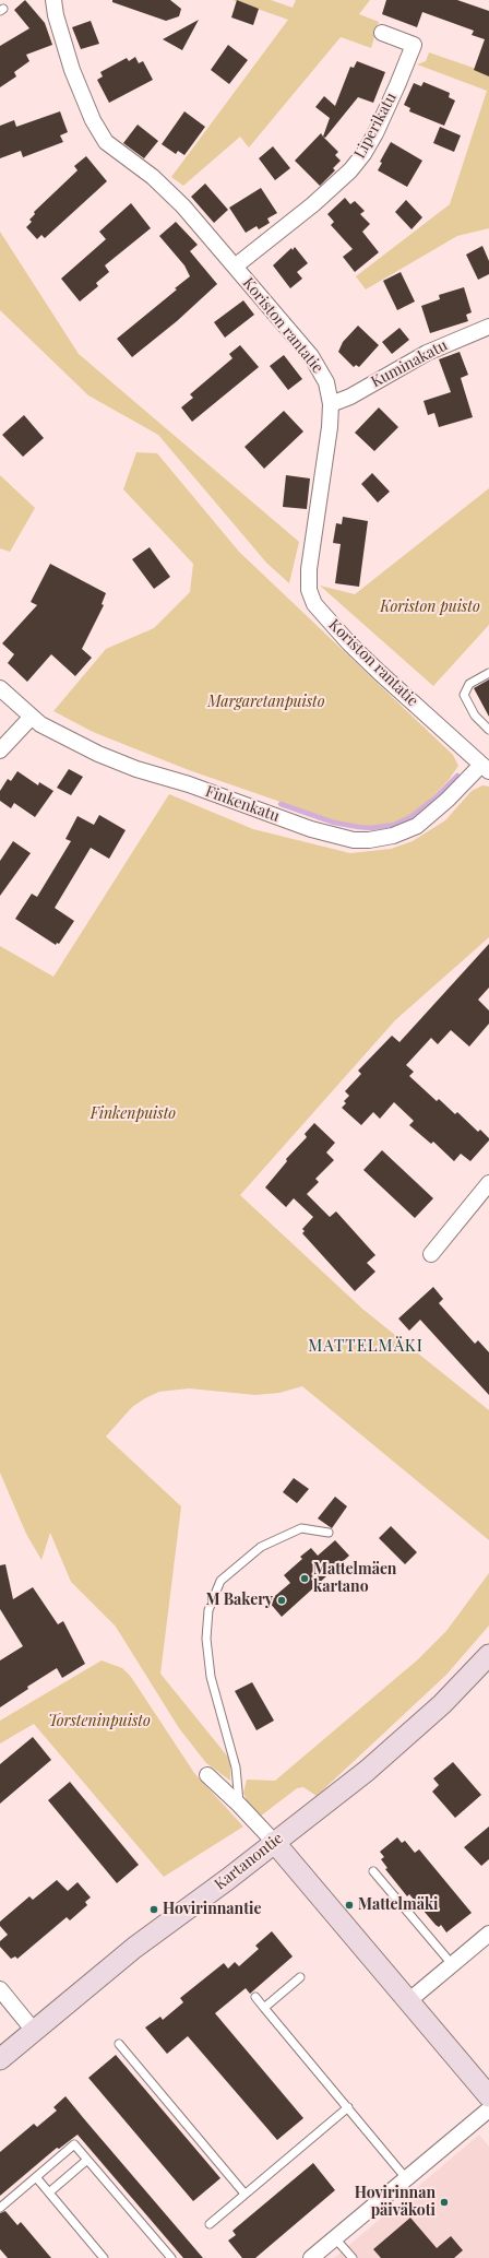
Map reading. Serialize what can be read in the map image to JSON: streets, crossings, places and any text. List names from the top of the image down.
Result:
{
  "streets": {
    "street": [
      "Liperikatu",
      "Koriston rantatie",
      "Kuminakatu",
      "Finkenkatu",
      "Kartanontie"
    ]
  },
  "crossings": [
    ["Liperikatu", "Koriston rantatie"],
    ["Koriston rantatie", "Kuminakatu"],
    ["Koriston rantatie", "Finkenkatu"]
  ],
  "districts": ["MATTELMÄKI"],
  "parks": [
    "Koriston puisto",
    "Margaretanpuisto",
    "Finkenpuisto",
    "Torsteninpuisto"
  ],
  "places": [
    "Mattelmäen kartano",
    "M Bakery",
    "Mattelmäki",
    "Hovirinnantie",
    "Hovirinnan päiväkoti"
  ]
}
